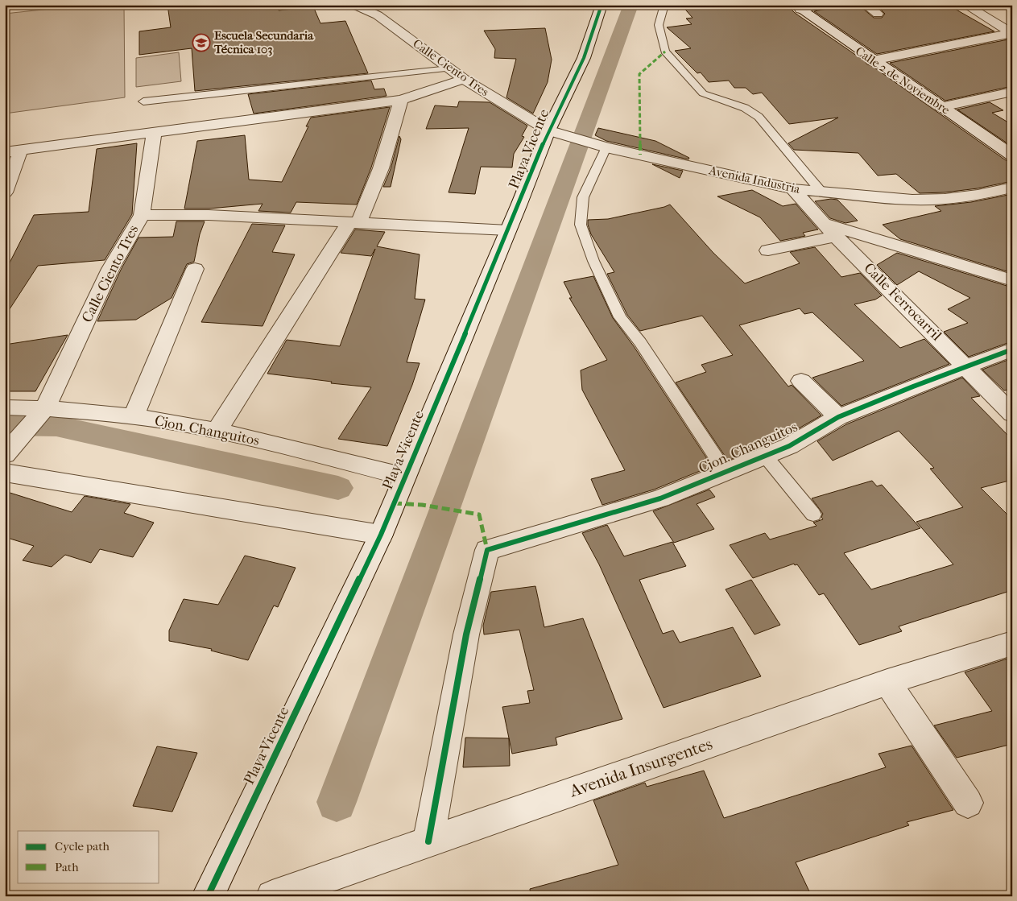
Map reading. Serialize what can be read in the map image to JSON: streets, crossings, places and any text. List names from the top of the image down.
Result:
{
  "streets": {
    "street": [
      "Calle Ciento Tres",
      "Calle 2 de Noviembre",
      "Playa Vicente",
      "Avenida Industria",
      "Calle Ferrocarril",
      "Cjon. Changuitos",
      "Avenida Insurgentes"
    ]
  },
  "crossings": [
    ["Calle Ciento Tres", "Playa Vicente"],
    ["Calle Ciento Tres", "Avenida Industria"],
    ["Calle Ciento Tres", "Cjon. Changuitos"],
    ["Playa Vicente", "Avenida Industria"],
    ["Playa Vicente", "Cjon. Changuitos"],
    ["Avenida Industria", "Calle Ferrocarril"],
    ["Calle Ferrocarril", "Cjon. Changuitos"],
    ["Cjon. Changuitos", "Avenida Insurgentes"]
  ],
  "places": {
    "school or university": ["Escuela Secundaria Técnica 103"]
  },
  "legend": ["Cycle path", "Path"]
}
